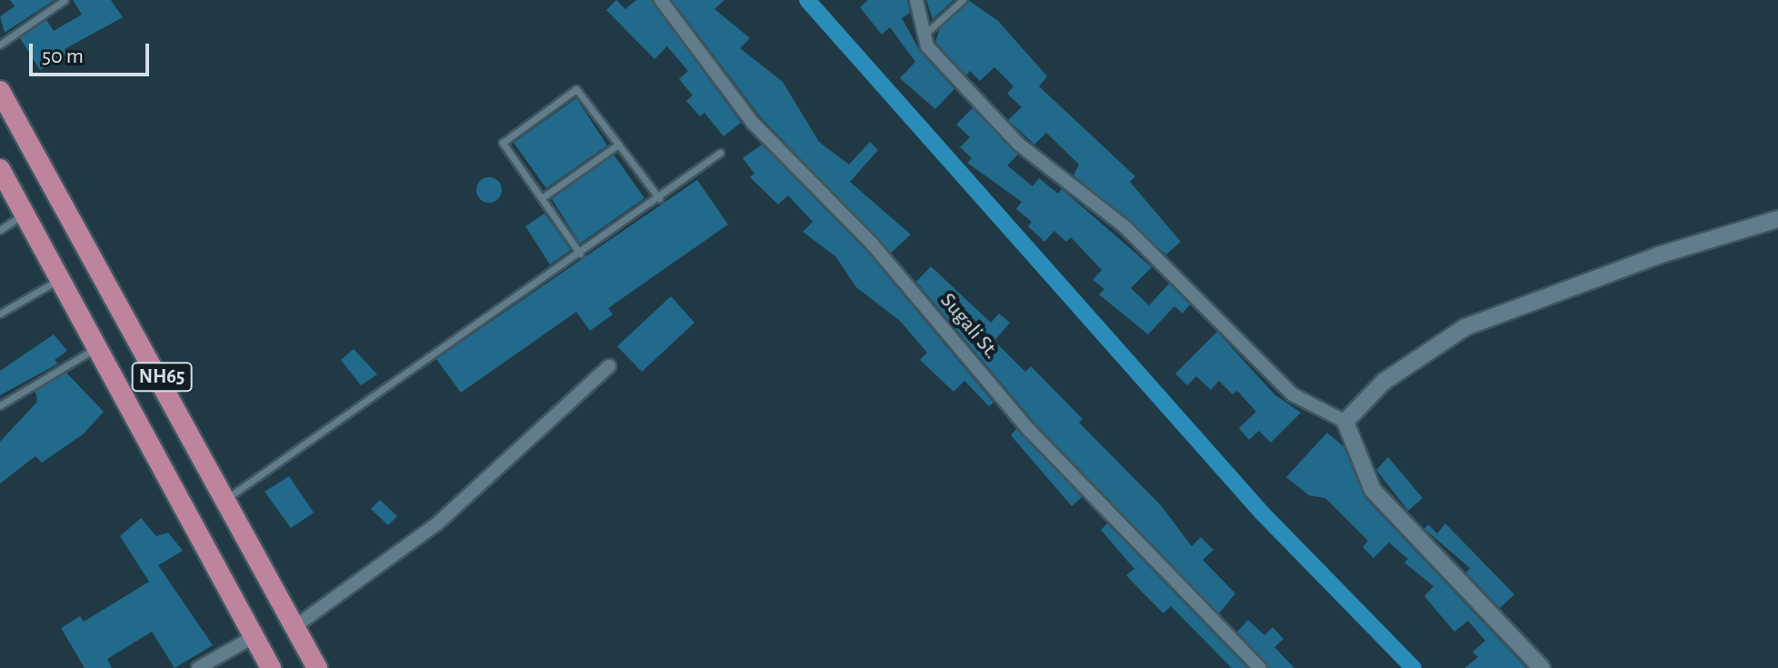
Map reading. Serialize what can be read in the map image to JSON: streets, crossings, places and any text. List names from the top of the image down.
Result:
{
  "streets": {
    "highway": ["NH65"],
    "street": ["Sugali St."]
  },
  "scale_bar": "50 m"
}
